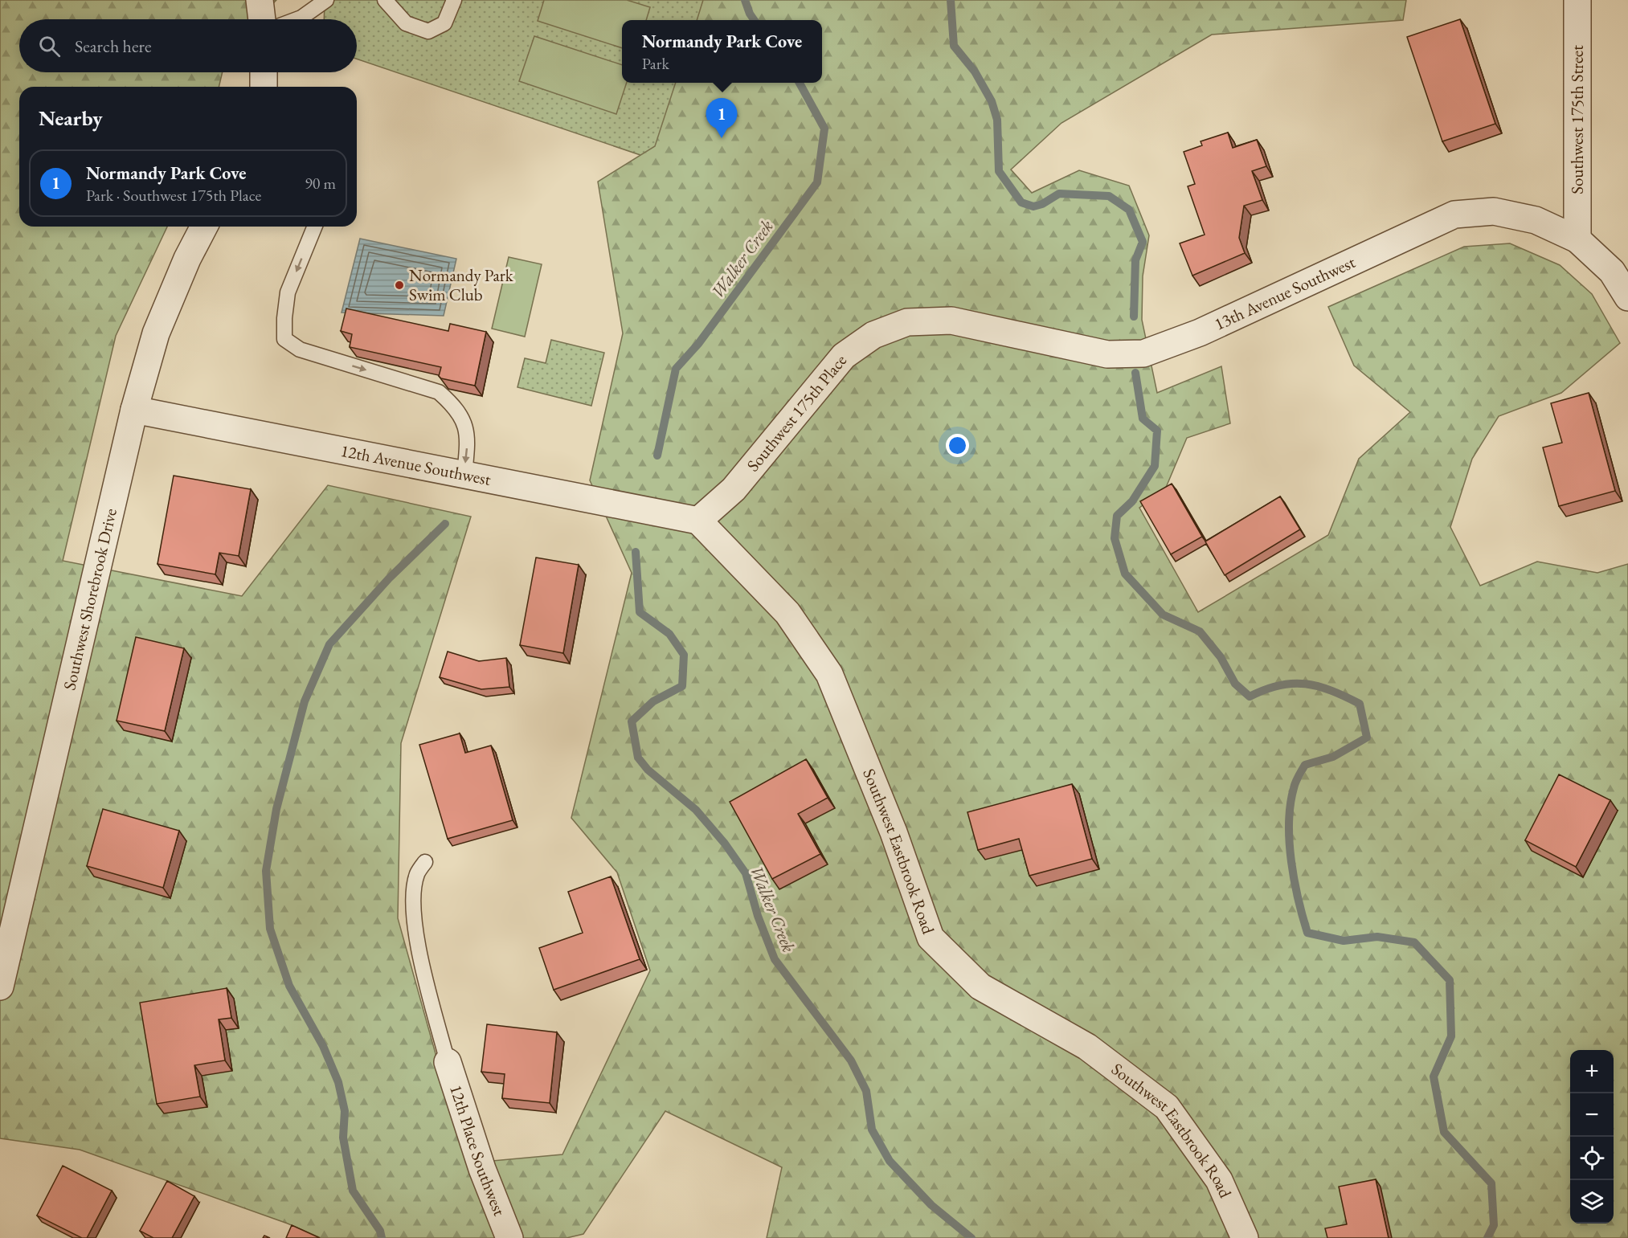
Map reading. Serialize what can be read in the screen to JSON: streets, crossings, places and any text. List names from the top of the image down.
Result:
{
  "streets": {
    "street": [
      "Southwest 175th Street",
      "13th Avenue Southwest",
      "Southwest 175th Place",
      "12th Avenue Southwest",
      "Southwest Shorebrook Drive",
      "Southwest Eastbrook Road",
      "12th Place Southwest"
    ]
  },
  "crossings": [
    ["Southwest 175th Street", "13th Avenue Southwest"],
    ["13th Avenue Southwest", "Southwest 175th Place"],
    ["Southwest 175th Place", "12th Avenue Southwest"],
    ["Southwest 175th Place", "Southwest Eastbrook Road"],
    ["12th Avenue Southwest", "Southwest Shorebrook Drive"],
    ["12th Avenue Southwest", "Southwest Eastbrook Road"]
  ],
  "water": ["Walker Creek"],
  "places": ["Normandy Park Swim Club"],
  "page": {
    "search": "Search here",
    "popup": ["Normandy Park Cove", "Park"],
    "heading": "Nearby",
    "pins": "1",
    "list": [
      {
        "mark": "1",
        "name": "Normandy Park Cove",
        "note": "Park · Southwest 175th Place",
        "value": "90 m"
      }
    ],
    "map_buttons": ["+", "−"]
  }
}
